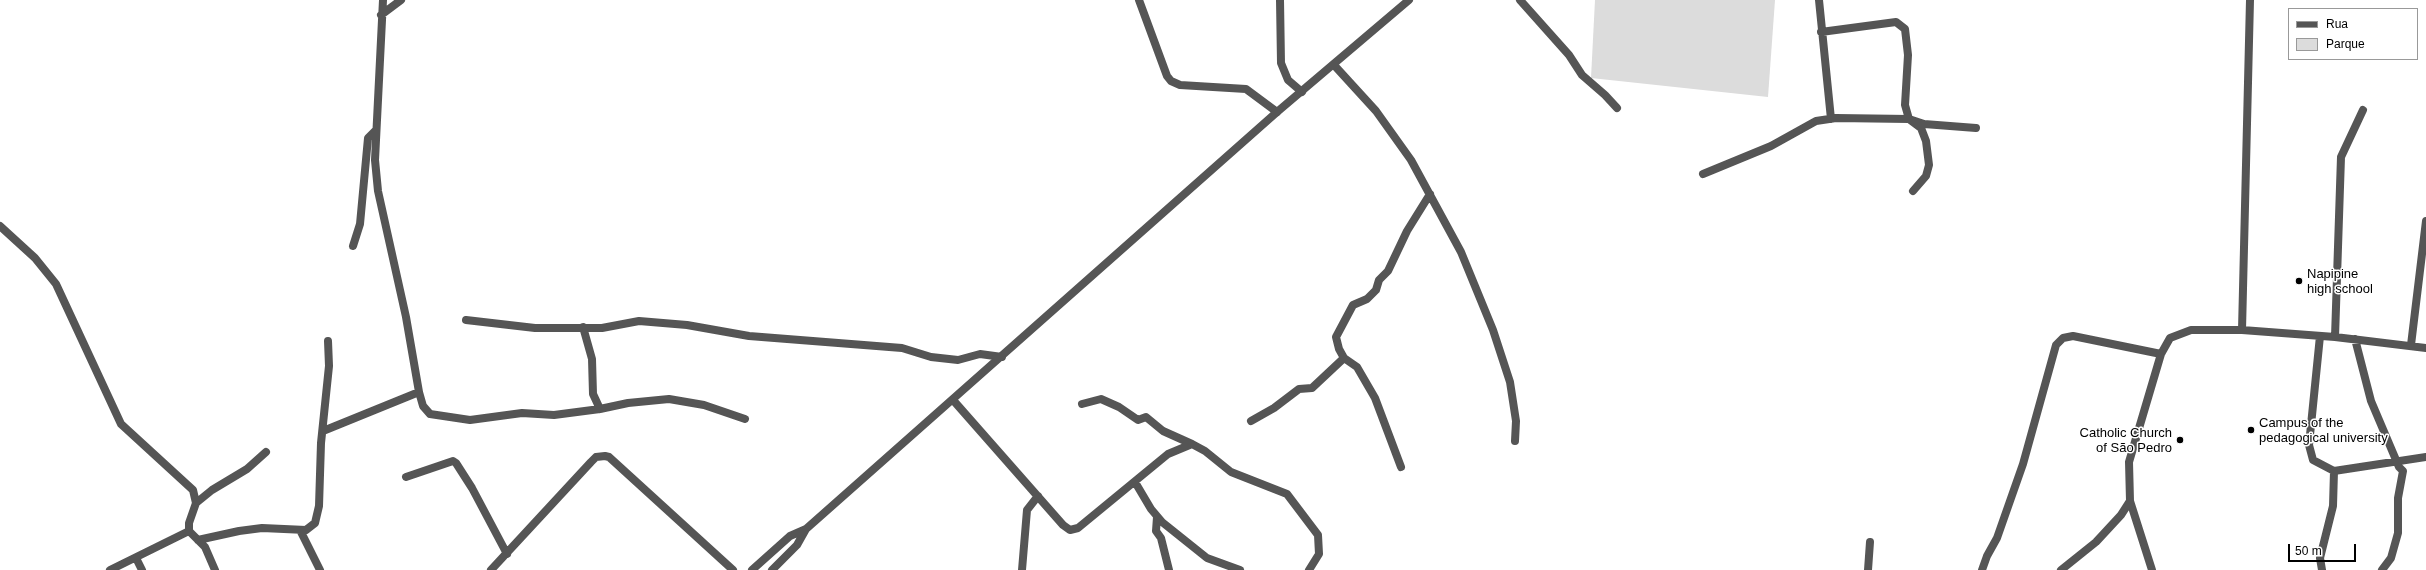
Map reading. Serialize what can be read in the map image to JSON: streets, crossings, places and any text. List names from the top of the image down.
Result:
{
  "places": ["Napipine high school", "Campus of the pedagogical university", "Catholic Church of São Pedro"],
  "legend": ["Rua", "Parque"],
  "scale_bar": "50 m"
}
